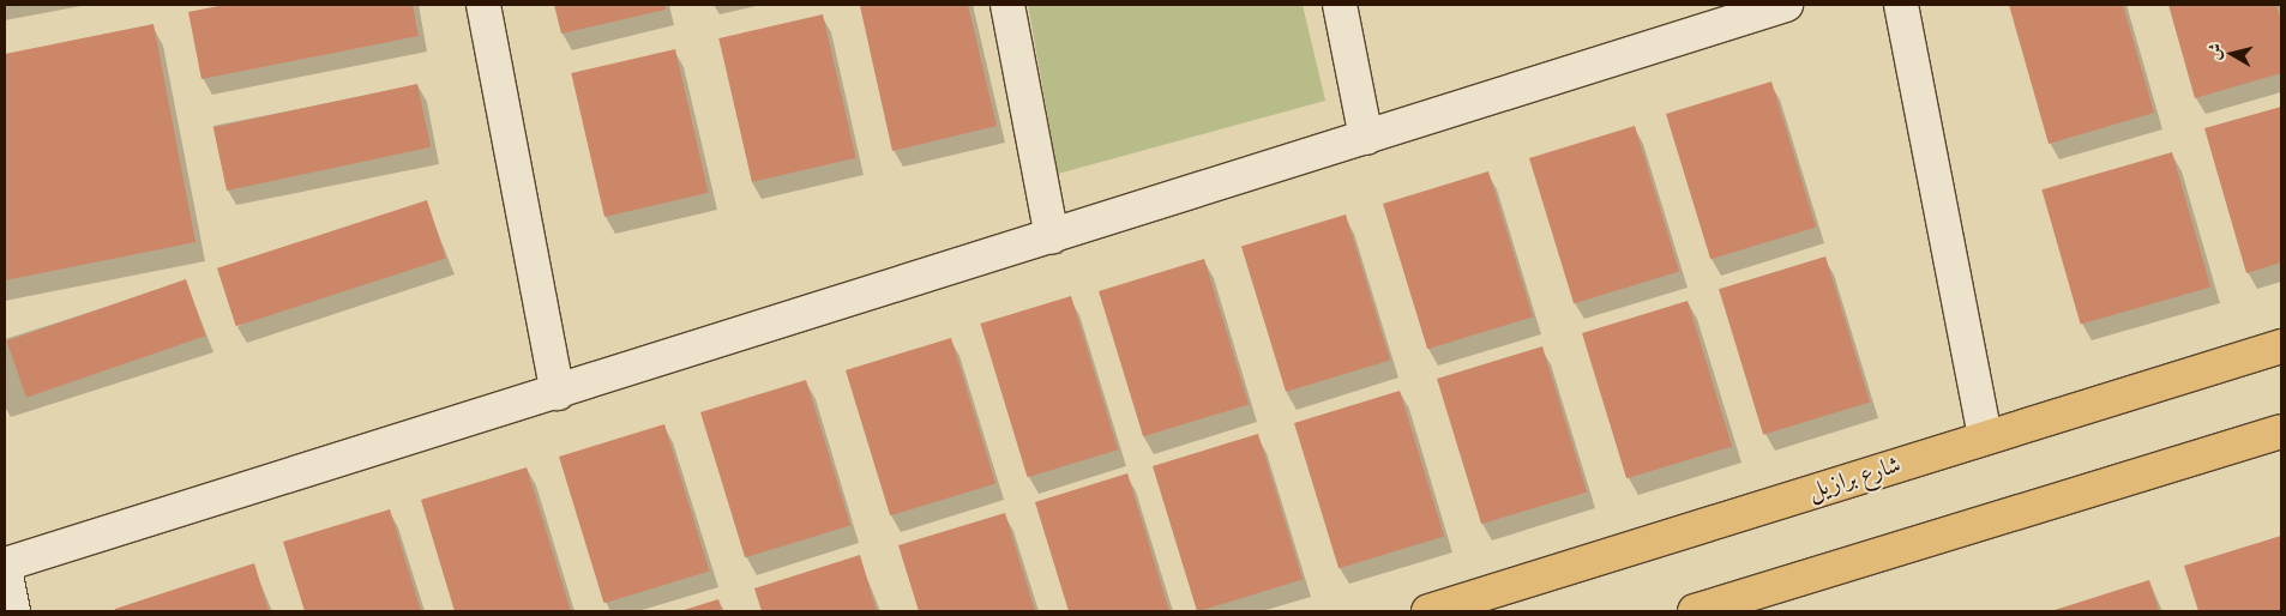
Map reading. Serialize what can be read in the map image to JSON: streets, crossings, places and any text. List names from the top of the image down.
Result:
{
  "streets": {
    "highway": ["شارع برازيل"]
  },
  "north": "left"
}
